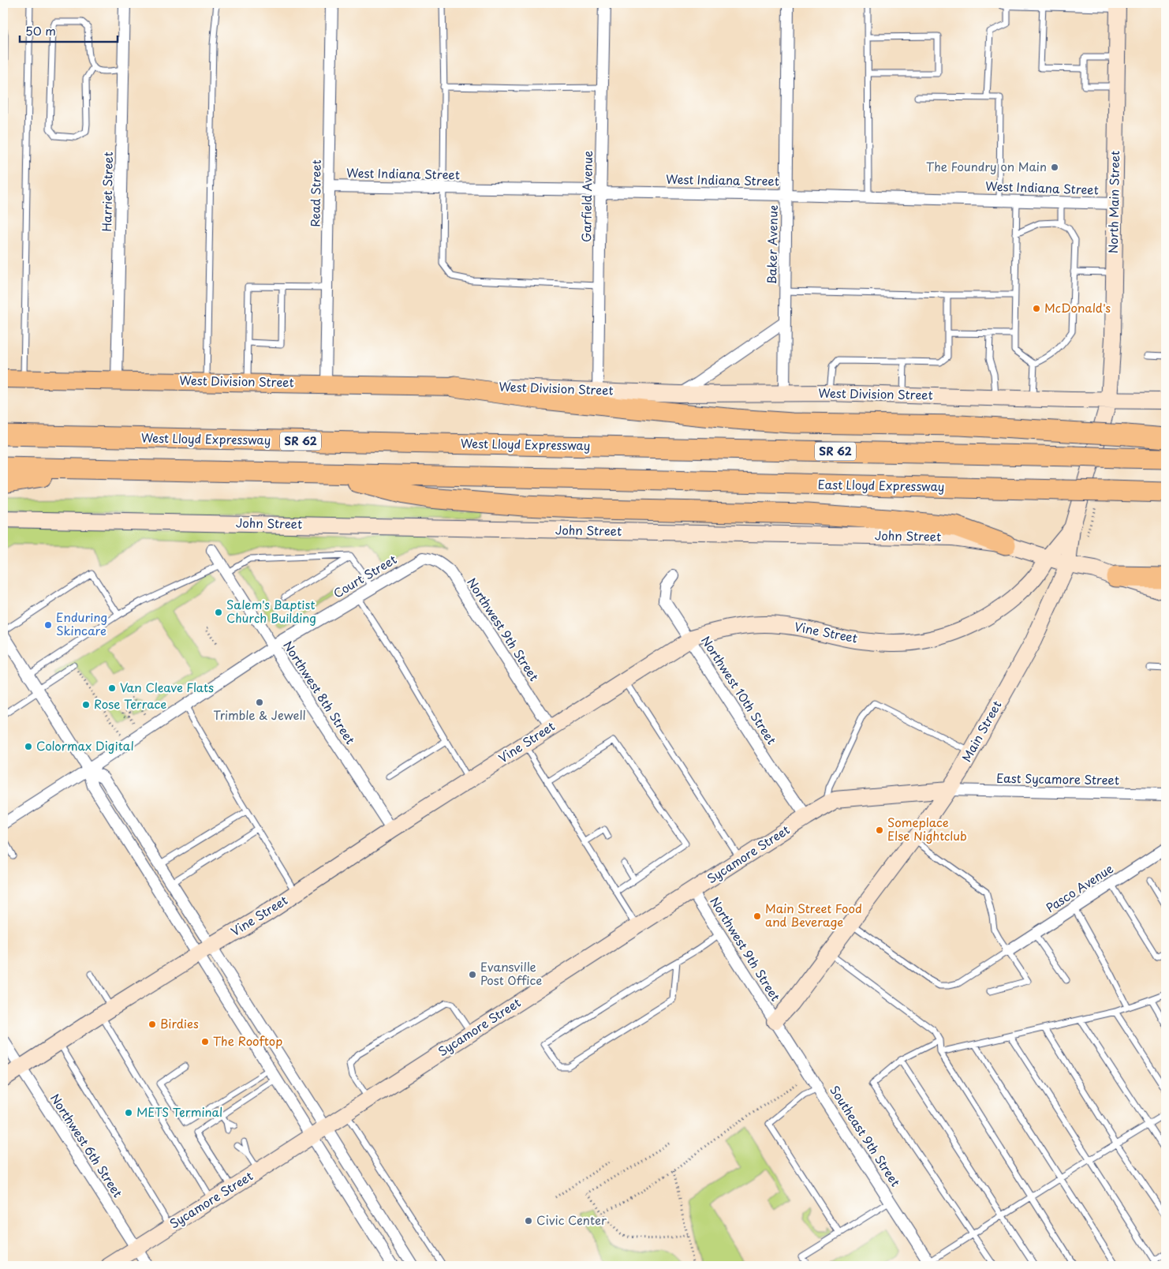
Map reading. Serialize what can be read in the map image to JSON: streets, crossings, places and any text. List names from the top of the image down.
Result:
{
  "streets": {
    "highway": ["West Lloyd Expressway", "SR 62", "East Lloyd Expressway"],
    "main road": [
      "North Main Street",
      "West Division Street",
      "John Street",
      "Vine Street",
      "Main Street",
      "Sycamore Street"
    ],
    "street": [
      "West Indiana Street",
      "Harriet Street",
      "Read Street",
      "Garfield Avenue",
      "Baker Avenue",
      "Court Street",
      "Northwest 9th Street",
      "Northwest 10th Street",
      "Northwest 8th Street",
      "East Sycamore Street",
      "Pasco Avenue",
      "Southeast 9th Street",
      "Northwest 6th Street"
    ]
  },
  "crossings": [
    ["West Indiana Street", "Read Street"],
    ["West Indiana Street", "Garfield Avenue"],
    ["West Indiana Street", "North Main Street"],
    ["West Indiana Street", "Baker Avenue"],
    ["Harriet Street", "West Division Street"],
    ["Read Street", "West Division Street"],
    ["Garfield Avenue", "West Division Street"],
    ["North Main Street", "West Division Street"],
    ["North Main Street", "Main Street"],
    ["Baker Avenue", "West Division Street"],
    ["West Division Street", "Main Street"],
    ["John Street", "Vine Street"],
    ["John Street", "Main Street"],
    ["Court Street", "Northwest 9th Street"],
    ["Court Street", "Northwest 8th Street"],
    ["Northwest 9th Street", "Vine Street"],
    ["Northwest 9th Street", "Main Street"],
    ["Northwest 9th Street", "Sycamore Street"],
    ["Northwest 9th Street", "Southeast 9th Street"],
    ["Vine Street", "Northwest 10th Street"],
    ["Vine Street", "Northwest 8th Street"],
    ["Vine Street", "Main Street"],
    ["Vine Street", "Northwest 6th Street"],
    ["Northwest 10th Street", "Sycamore Street"],
    ["Main Street", "East Sycamore Street"],
    ["Main Street", "Sycamore Street"],
    ["Main Street", "Southeast 9th Street"],
    ["East Sycamore Street", "Sycamore Street"],
    ["Sycamore Street", "Northwest 6th Street"]
  ],
  "places": [
    "The Foundry on Main",
    "McDonald's",
    "Salem's Baptist Church Building",
    "Enduring Skincare",
    "Van Cleave Flats",
    "Trimble & Jewell",
    "Rose Terrace",
    "Colormax Digital",
    "Someplace Else Nightclub",
    "Main Street Food and Beverage",
    "Evansville Post Office",
    "Birdies",
    "The Rooftop",
    "METS Terminal",
    "Civic Center"
  ],
  "scale_bar": "50 m"
}
